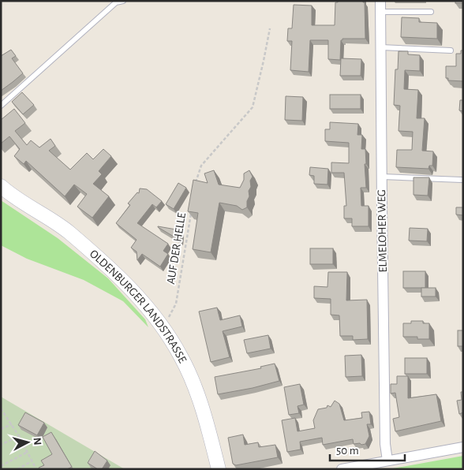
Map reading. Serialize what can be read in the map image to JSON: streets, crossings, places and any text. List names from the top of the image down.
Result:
{
  "streets": {
    "main road": ["OLDENBURGER LANDSTRASSE"],
    "street": ["ELMELOHER WEG"],
    "path": ["AUF DER HELLE"]
  },
  "crossings": [
    ["AUF DER HELLE", "OLDENBURGER LANDSTRASSE"]
  ],
  "scale_bar": "50 m",
  "north": "right"
}
